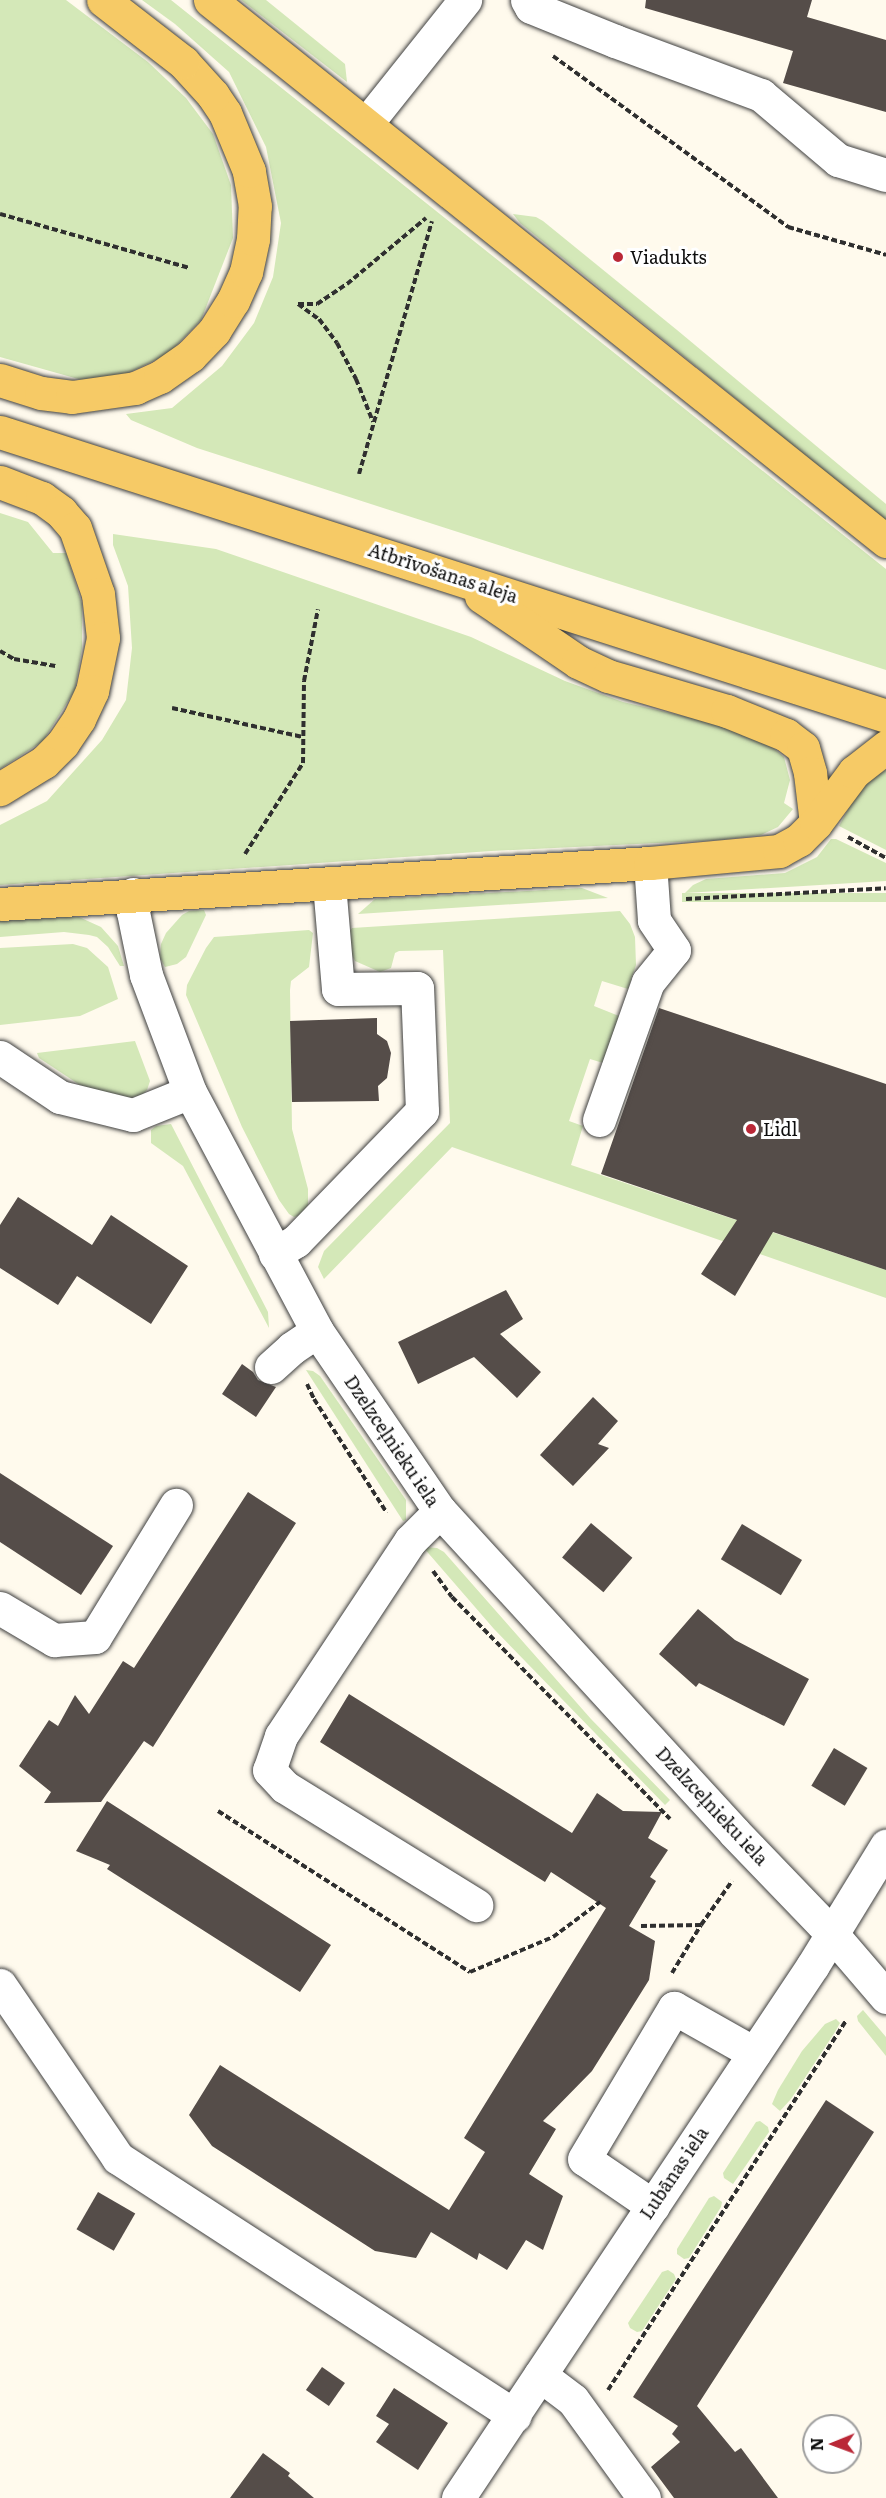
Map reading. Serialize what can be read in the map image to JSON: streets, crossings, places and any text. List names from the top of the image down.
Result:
{
  "streets": {
    "main road": ["Atbrīvošanas aleja"],
    "street": ["Dzelzceļnieku iela", "Lubānas iela"]
  },
  "crossings": [
    ["Dzelzceļnieku iela", "Lubānas iela"]
  ],
  "places": ["Viadukts", "Lidl"],
  "north": "left"
}
